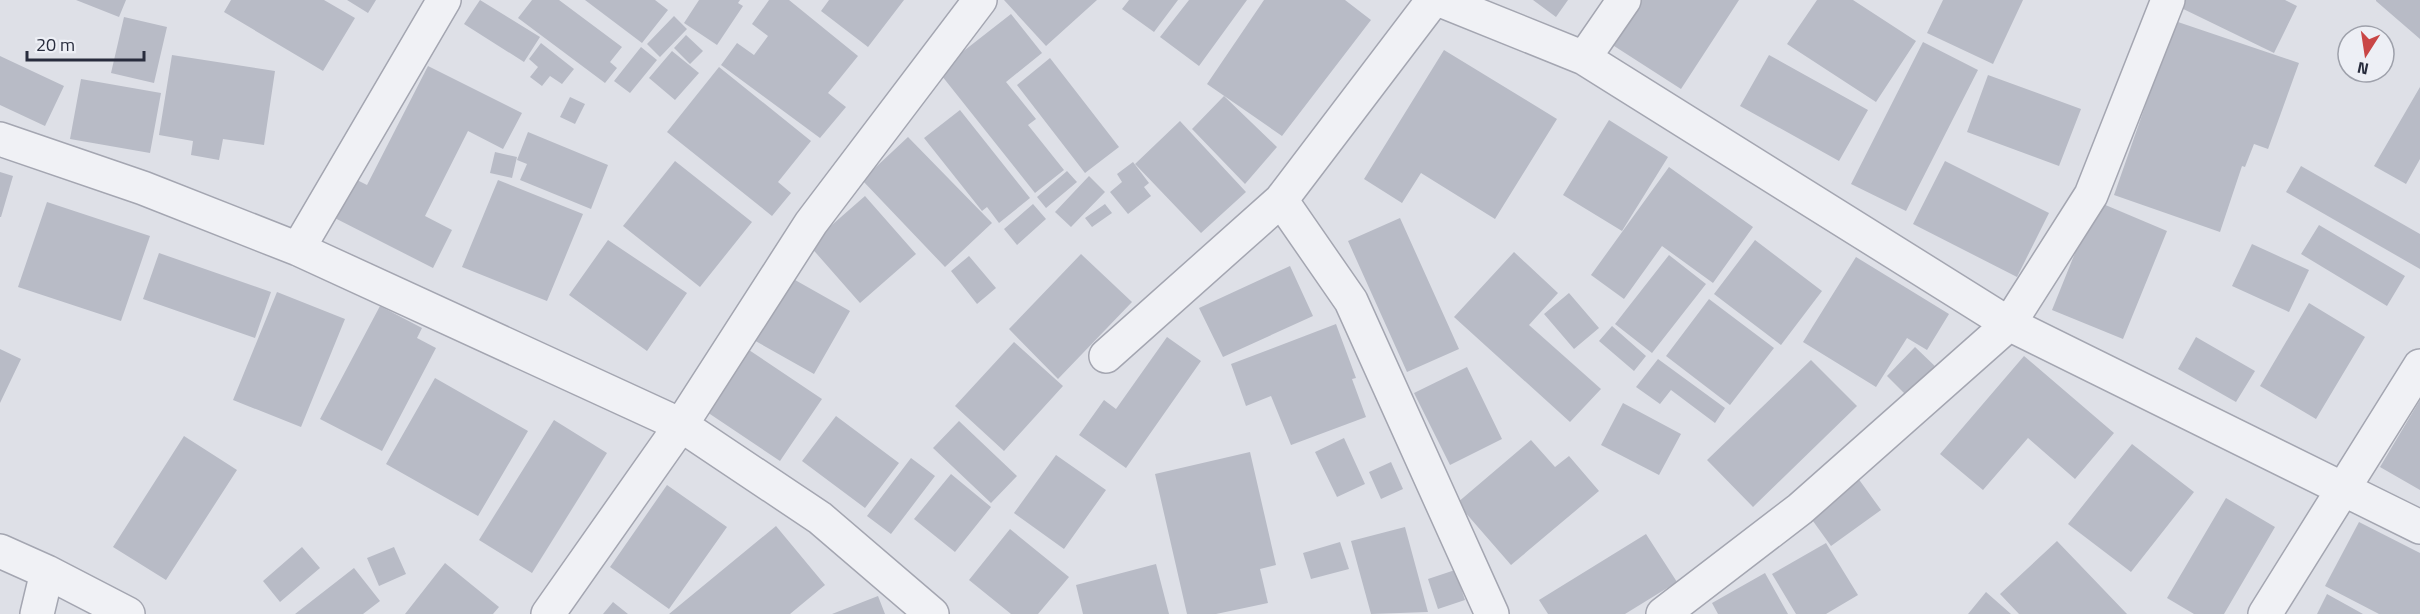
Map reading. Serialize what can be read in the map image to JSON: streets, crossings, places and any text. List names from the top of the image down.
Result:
{
  "scale_bar": "20 m",
  "north": "bottom"
}
